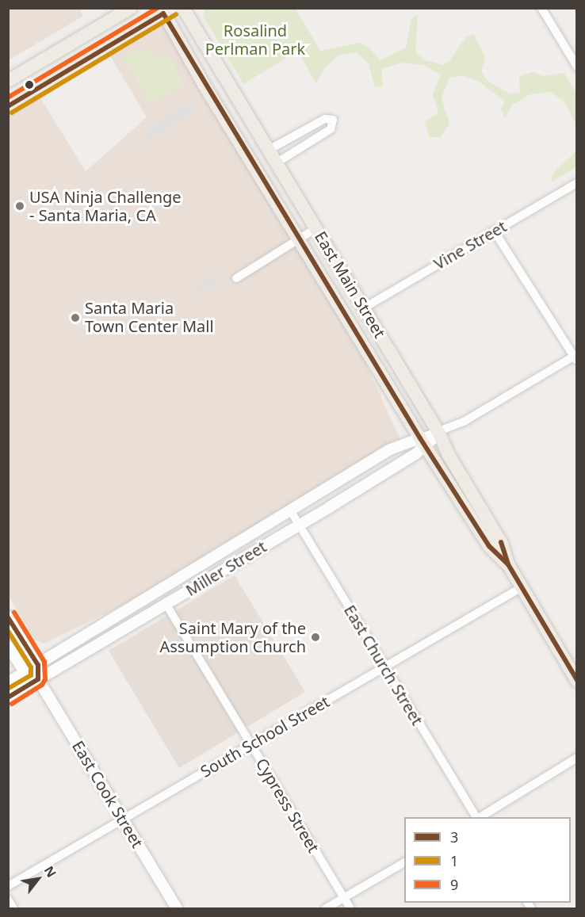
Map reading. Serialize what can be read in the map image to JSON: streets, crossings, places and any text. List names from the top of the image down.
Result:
{
  "streets": {
    "main road": ["East Main Street"],
    "street": [
      "Vine Street",
      "Miller Street",
      "East Church Street",
      "South School Street",
      "East Cook Street",
      "Cypress Street"
    ]
  },
  "crossings": [
    ["Vine Street", "East Main Street"],
    ["East Main Street", "Miller Street"],
    ["East Main Street", "South School Street"],
    ["Miller Street", "East Church Street"],
    ["Miller Street", "East Cook Street"],
    ["Miller Street", "Cypress Street"],
    ["East Church Street", "South School Street"],
    ["South School Street", "East Cook Street"],
    ["South School Street", "Cypress Street"]
  ],
  "parks": ["Rosalind Perlman Park"],
  "places": ["USA Ninja Challenge - Santa Maria, CA", "Santa Maria Town Center Mall", "Saint Mary of the Assumption Church"],
  "lines": ["transit line 9", "transit line 3", "transit line 1"],
  "legend": ["3", "1", "9"],
  "north": "top right"
}
